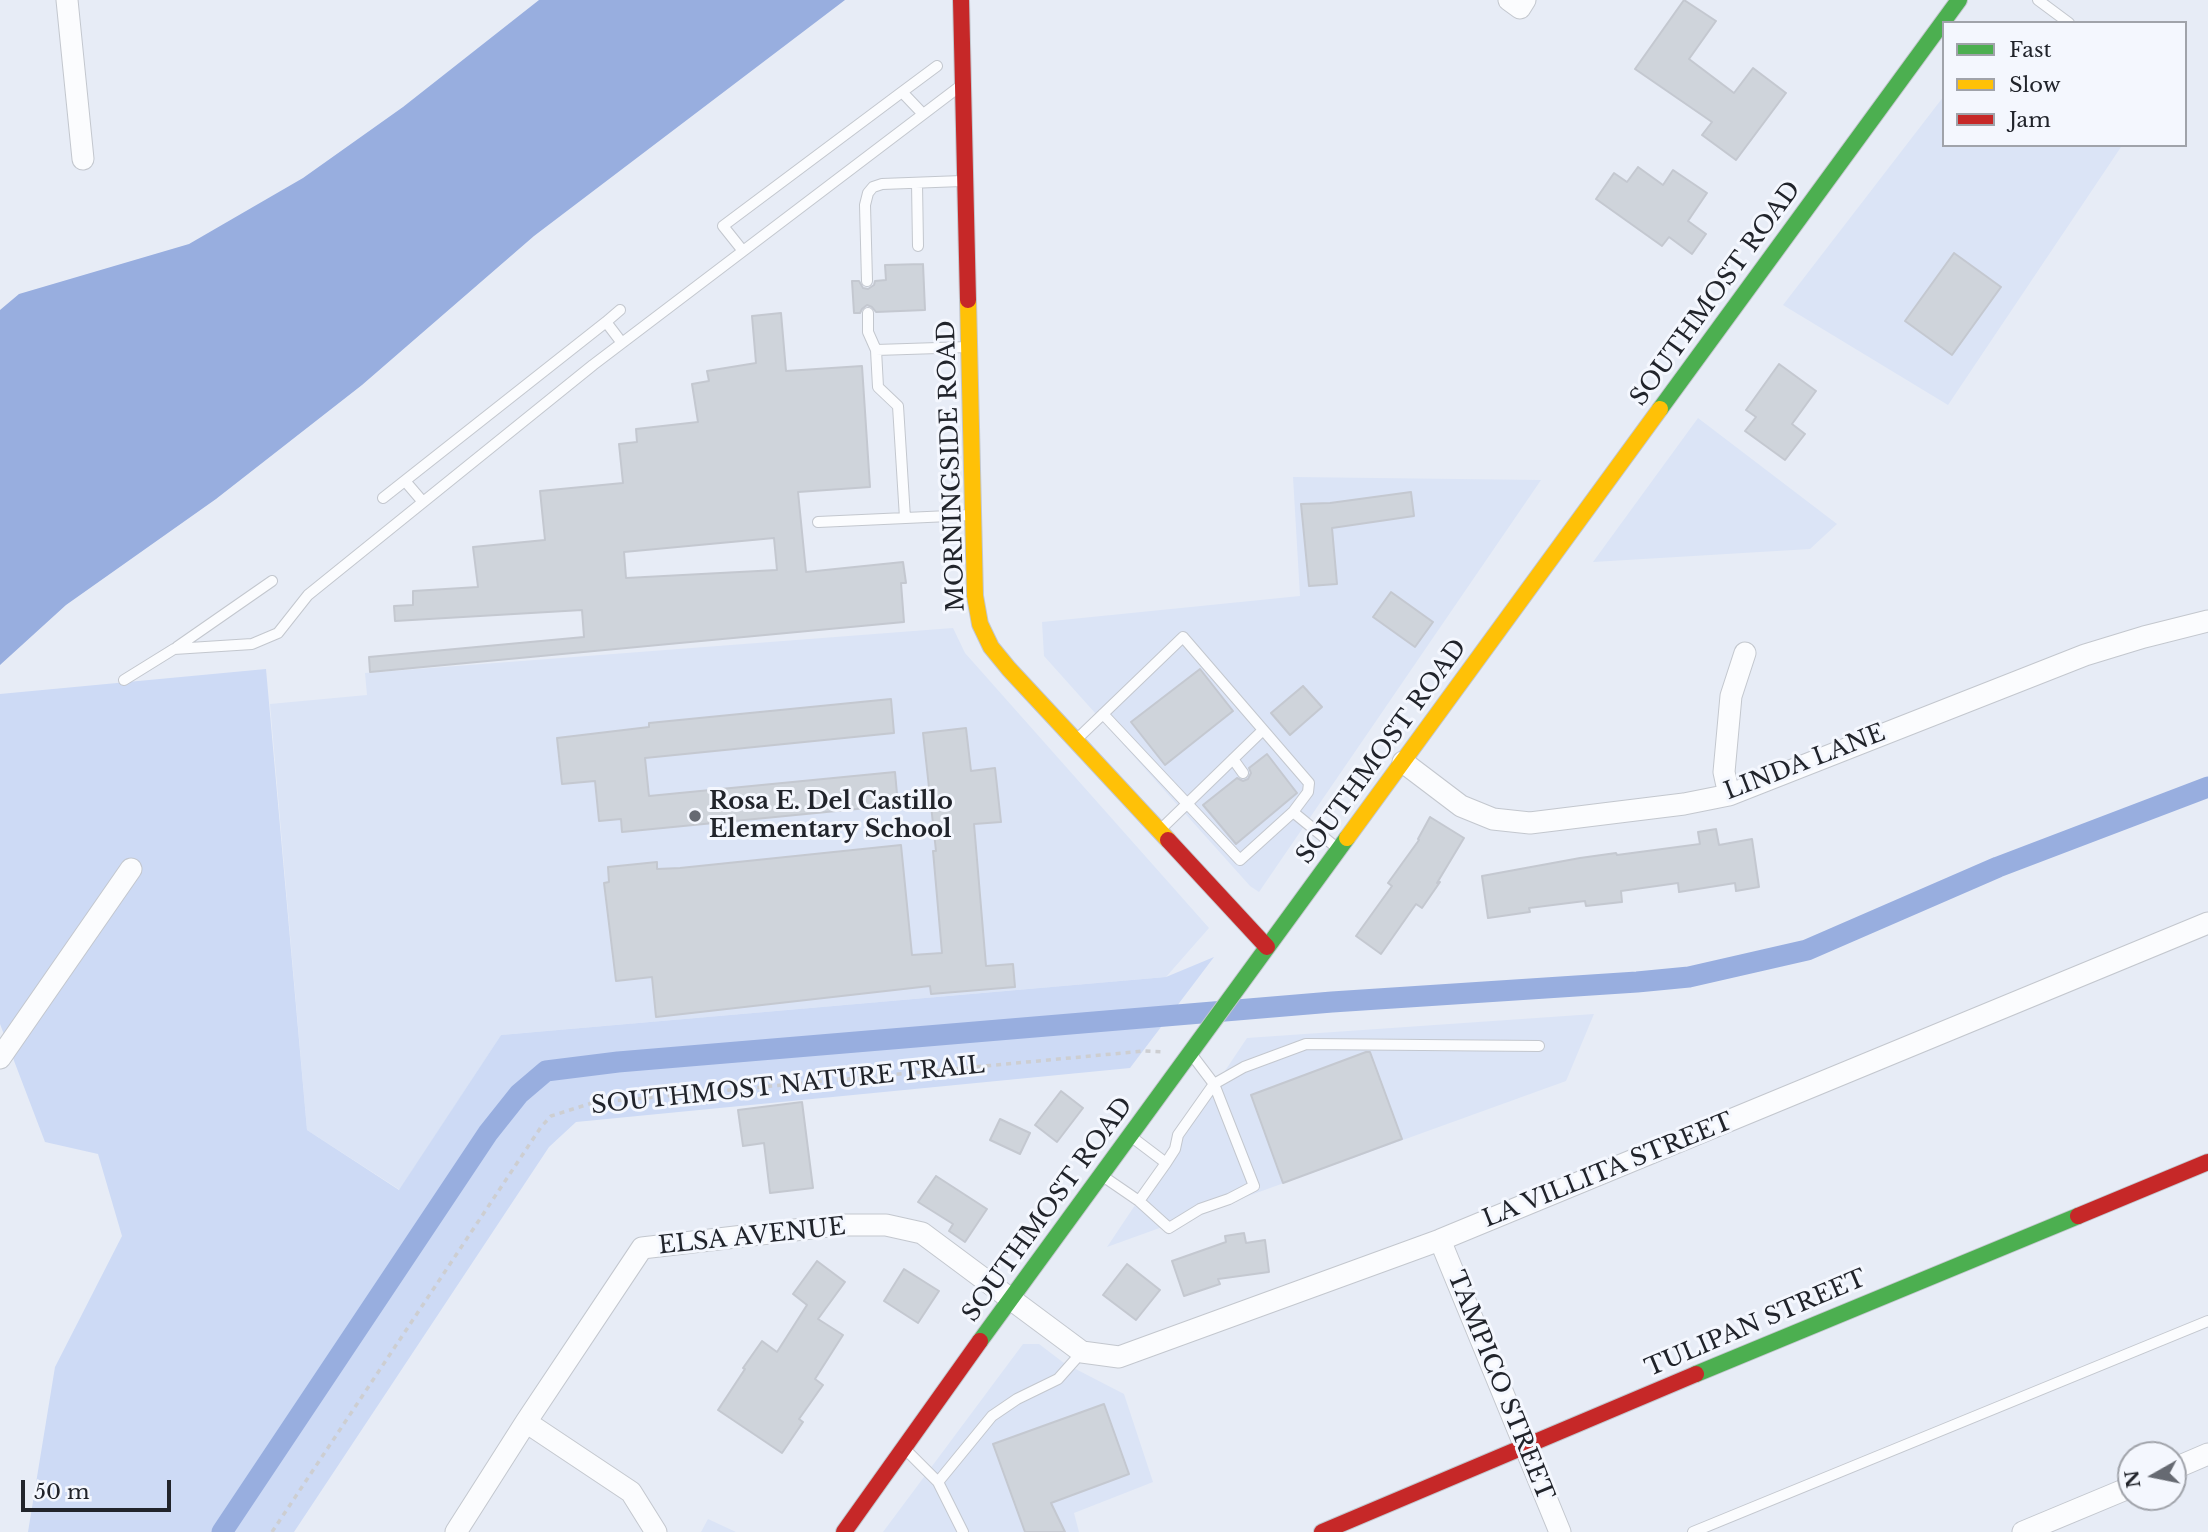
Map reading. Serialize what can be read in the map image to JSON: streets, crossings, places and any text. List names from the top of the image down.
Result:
{
  "streets": {
    "street": [
      "SOUTHMOST ROAD",
      "MORNINGSIDE ROAD",
      "LINDA LANE",
      "LA VILLITA STREET",
      "ELSA AVENUE",
      "TULIPAN STREET",
      "TAMPICO STREET"
    ],
    "path": ["SOUTHMOST NATURE TRAIL"]
  },
  "crossings": [
    ["SOUTHMOST ROAD", "MORNINGSIDE ROAD"],
    ["SOUTHMOST ROAD", "LINDA LANE"],
    ["SOUTHMOST ROAD", "SOUTHMOST NATURE TRAIL"],
    ["SOUTHMOST ROAD", "LA VILLITA STREET"],
    ["SOUTHMOST ROAD", "ELSA AVENUE"],
    ["LA VILLITA STREET", "ELSA AVENUE"],
    ["LA VILLITA STREET", "TAMPICO STREET"],
    ["TULIPAN STREET", "TAMPICO STREET"]
  ],
  "places": ["Rosa E. Del Castillo Elementary School"],
  "legend": ["Fast", "Slow", "Jam"],
  "scale_bar": "50 m",
  "north": "left"
}
